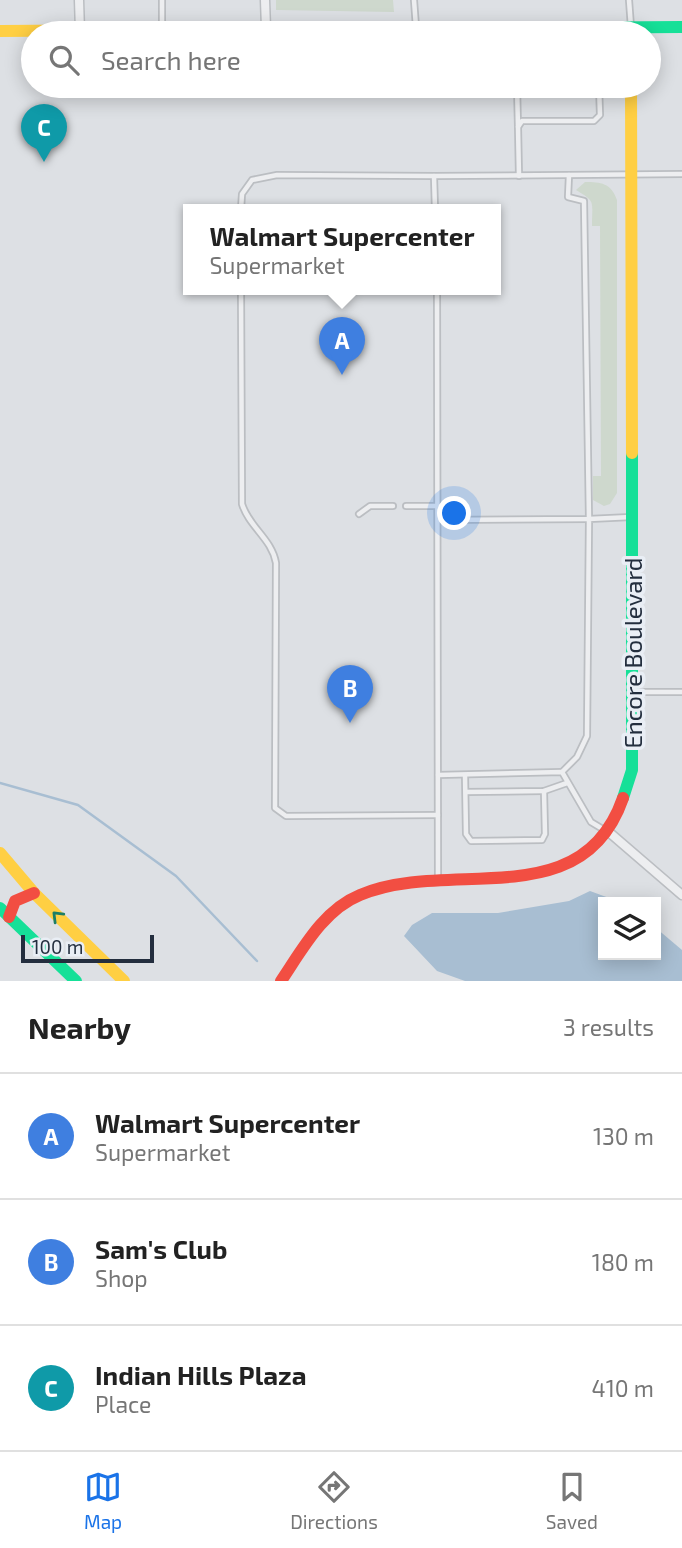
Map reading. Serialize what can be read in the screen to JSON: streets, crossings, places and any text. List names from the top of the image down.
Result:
{
  "streets": {
    "street": ["Encore Boulevard"]
  },
  "scale_bar": "100 m",
  "page": {
    "search": "Search here",
    "pins": ["C", "A", "B"],
    "popup": ["Walmart Supercenter", "Supermarket"],
    "scale": "100 m",
    "heading": ["Nearby", "3 results"],
    "list": [
      {
        "mark": "A",
        "name": "Walmart Supercenter",
        "note": "Supermarket",
        "value": "130 m"
      },
      {
        "mark": "B",
        "name": "Sam's Club",
        "note": "Shop",
        "value": "180 m"
      },
      {
        "mark": "C",
        "name": "Indian Hills Plaza",
        "note": "Place",
        "value": "410 m"
      }
    ],
    "nav": ["Map", "Directions", "Saved"]
  }
}
